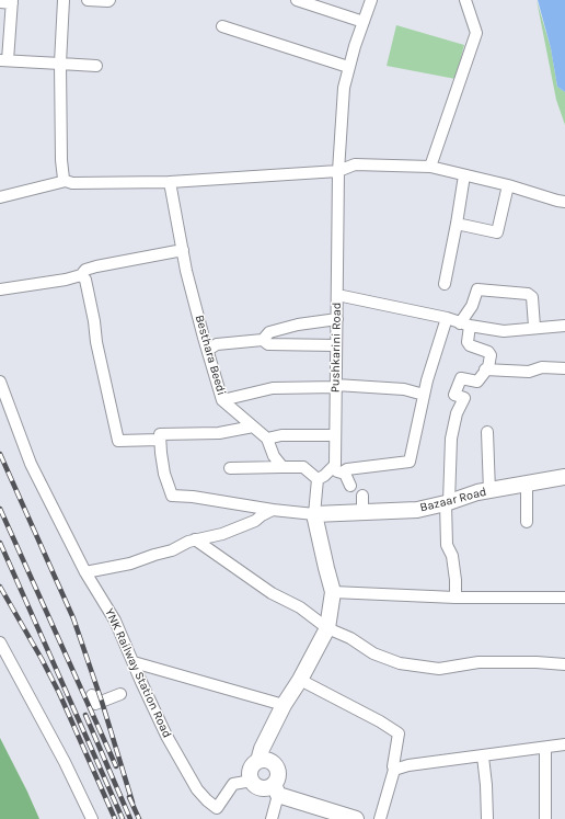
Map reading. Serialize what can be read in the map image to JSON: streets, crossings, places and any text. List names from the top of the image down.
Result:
{
  "streets": {
    "street": [
      "Pushkarini Road",
      "Besthara Beedi",
      "Bazaar Road",
      "YNK Railway Station Road"
    ]
  }
}
